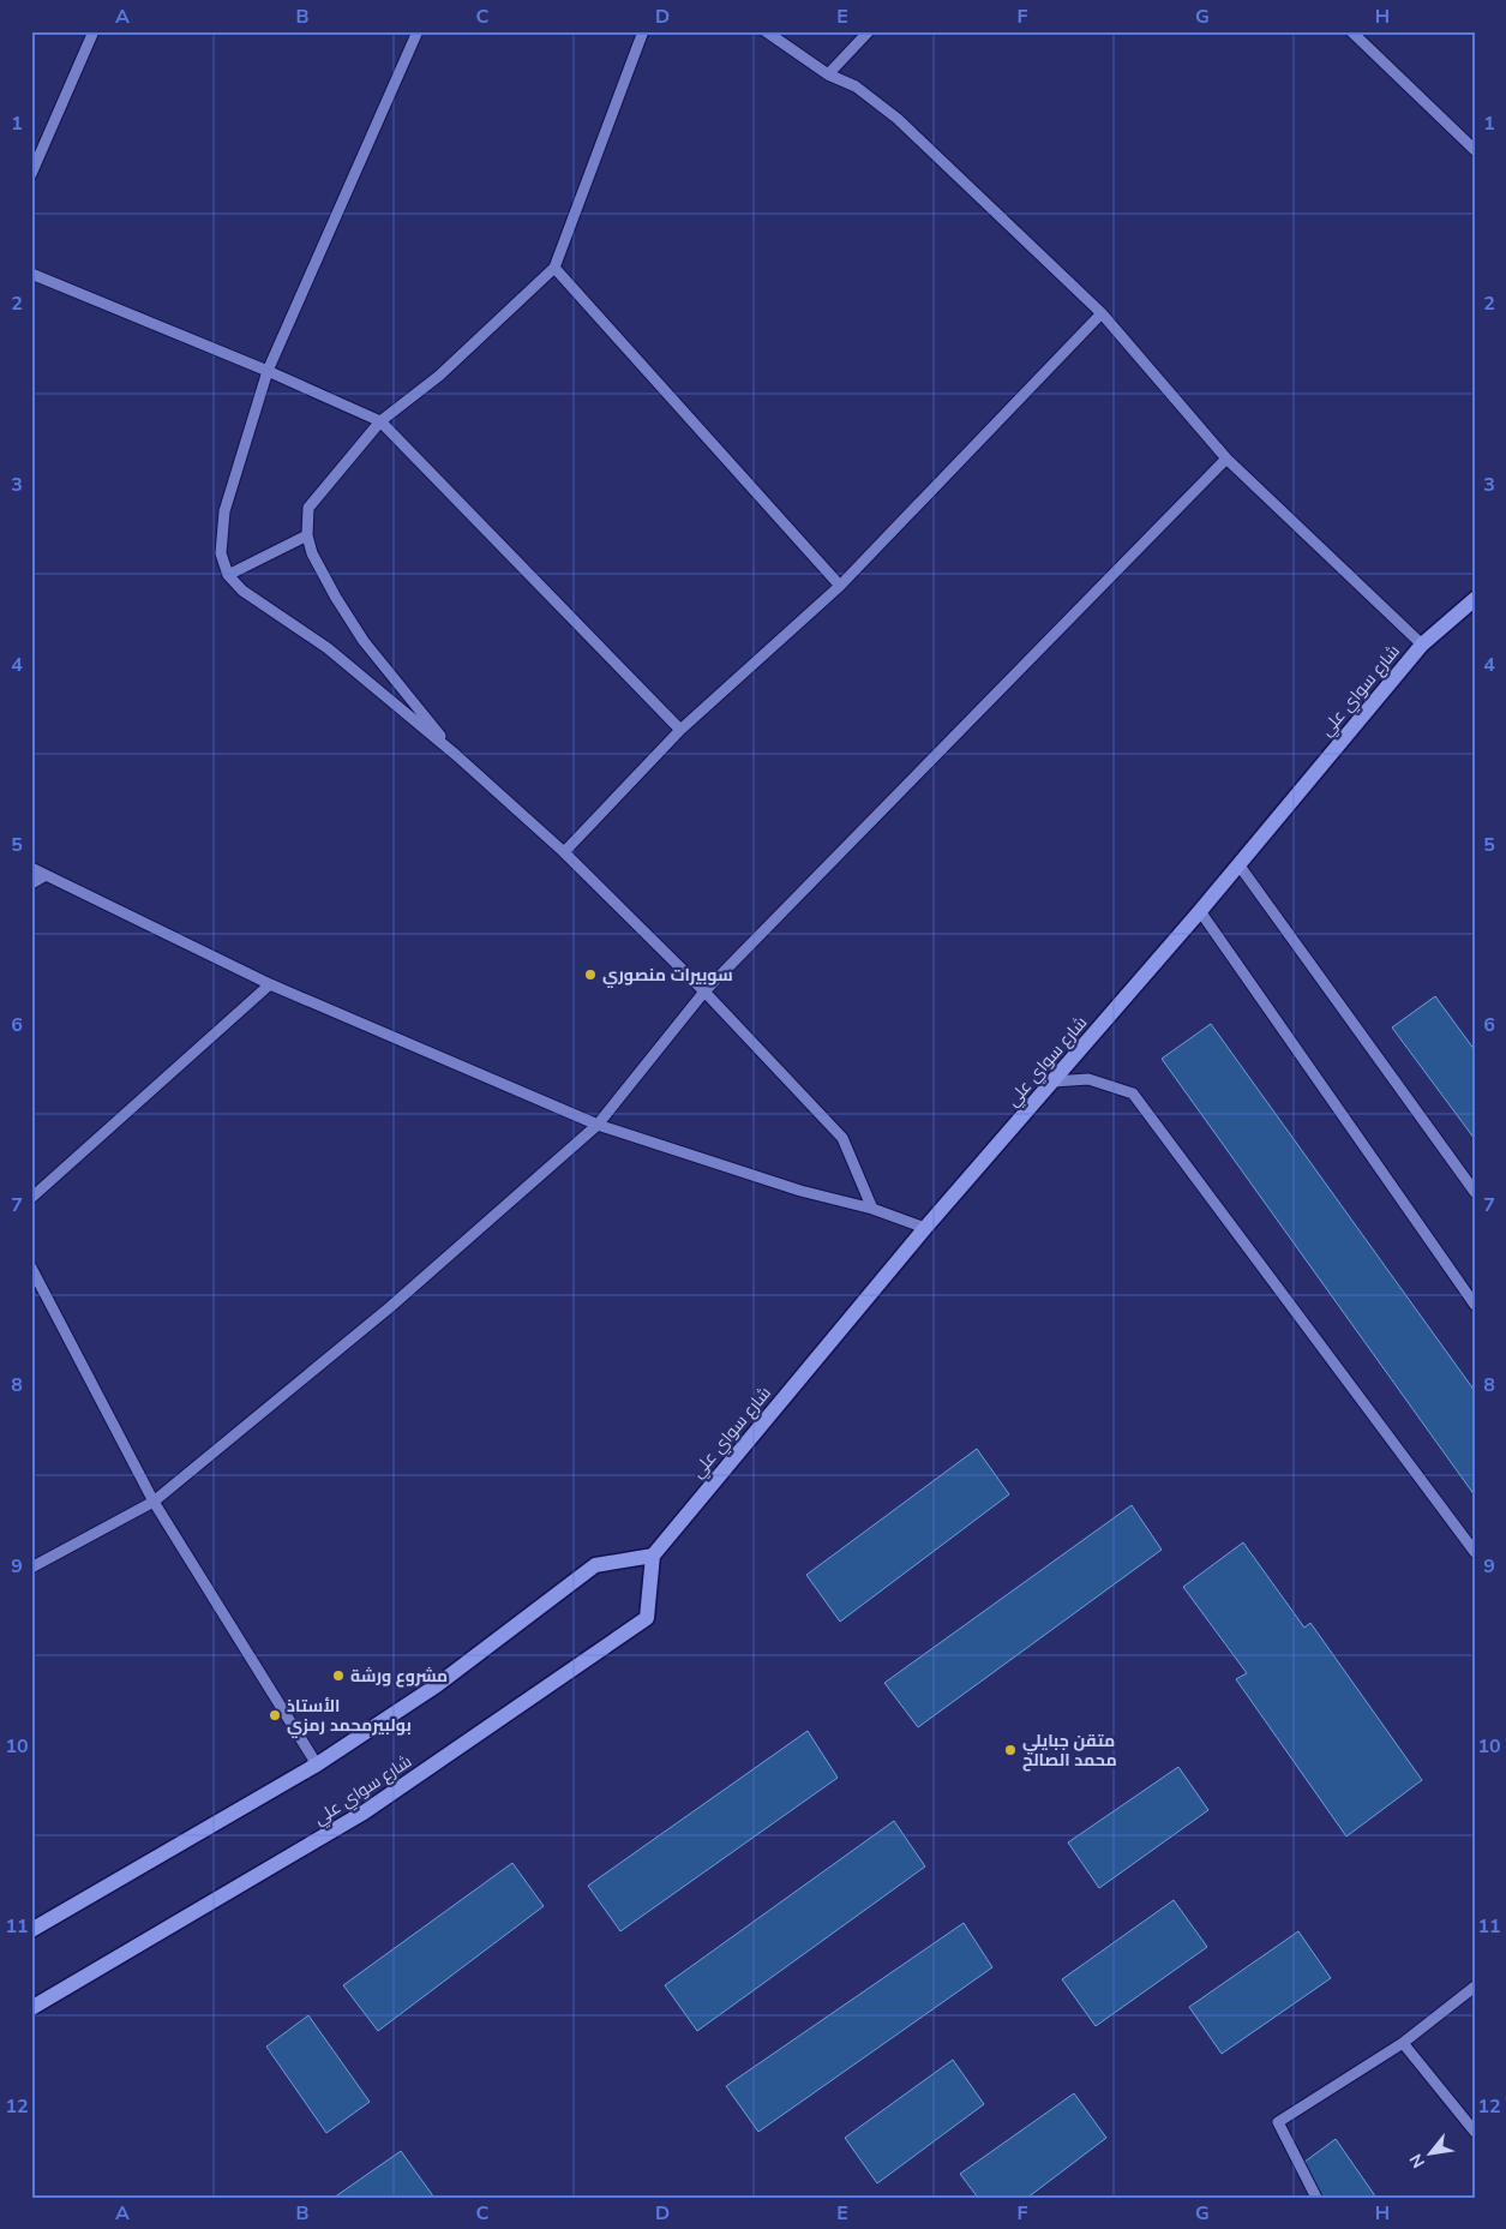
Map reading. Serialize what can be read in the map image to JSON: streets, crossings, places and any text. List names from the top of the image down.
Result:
{
  "streets": {
    "main road": ["شارع سواي علي"]
  },
  "places": [
    "سوبيرات منصوري",
    "مشروع ورشة",
    "الأستاذ بولبيرمحمد رمزي",
    "متقن جبايلي محمد الصالح"
  ],
  "north": "bottom left",
  "grid": {
    "columns": [
      "A",
      "B",
      "C",
      "D",
      "E",
      "F",
      "G",
      "H"
    ],
    "rows": [
      "1",
      "2",
      "3",
      "4",
      "5",
      "6",
      "7",
      "8",
      "9",
      "10",
      "11",
      "12"
    ]
  }
}
